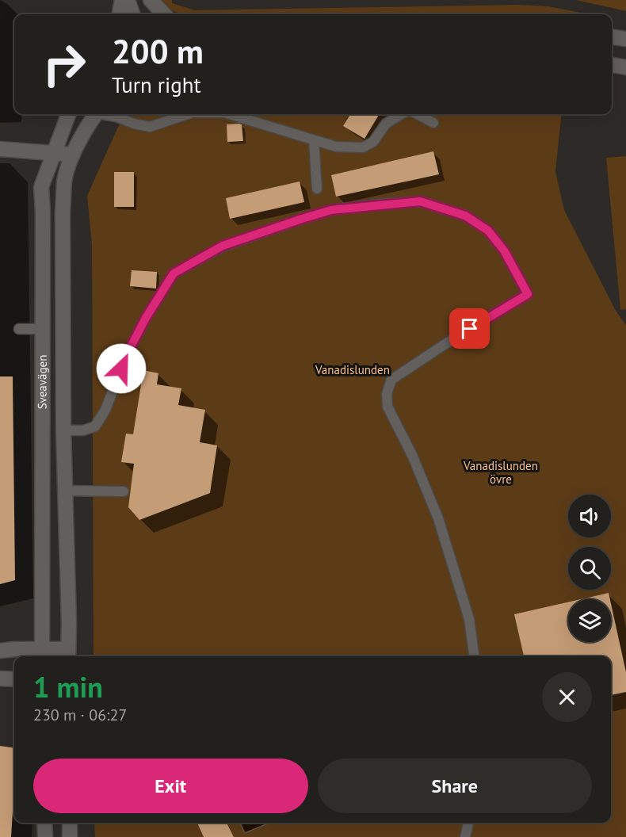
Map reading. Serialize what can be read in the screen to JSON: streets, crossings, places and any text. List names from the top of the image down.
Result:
{
  "streets": {
    "main road": ["Sveavägen"]
  },
  "parks": ["Vanadislunden", "Vanadislunden övre"],
  "page": {
    "turn": ["200 m", "Turn right"],
    "heading": ["1 min", "230 m · 06:27"],
    "buttons": ["Exit", "Share"]
  }
}
